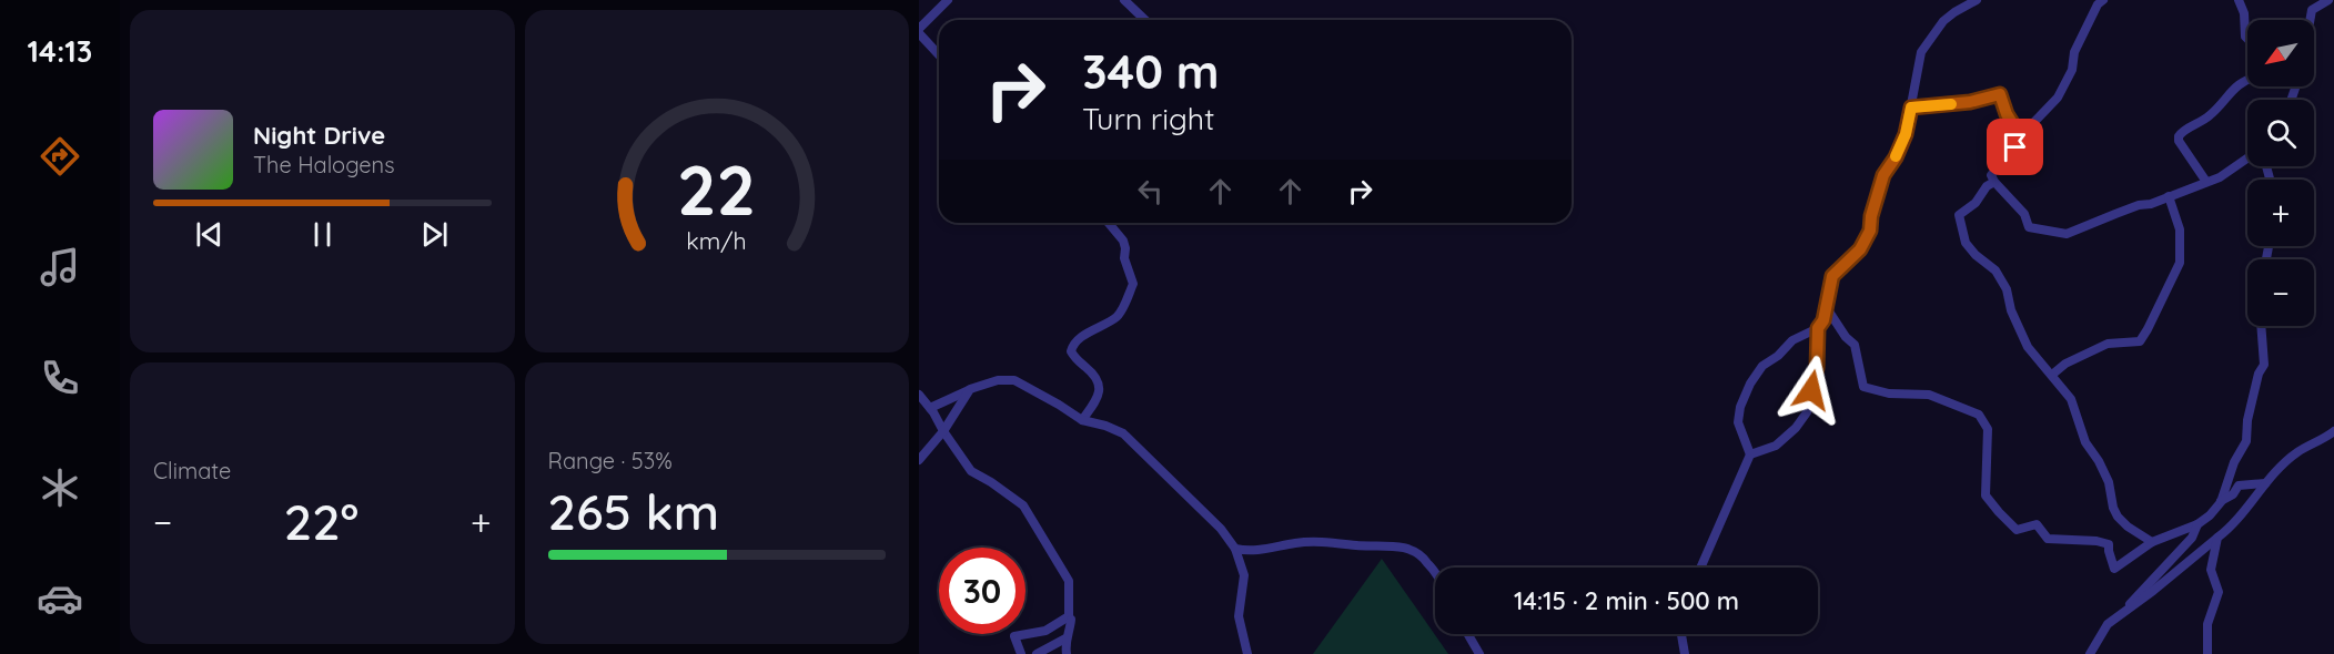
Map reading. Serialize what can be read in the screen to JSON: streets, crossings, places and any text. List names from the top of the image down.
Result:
{
  "north": "bottom left",
  "page": {
    "tabs": "14:13",
    "map_buttons": ["+", "−"],
    "turn": ["340 m", "Turn right"],
    "song": ["Night Drive", "The Halogens"],
    "tile": [
      "Climate",
      ["Range · 53%", "265 km"]
    ],
    "heat": ["−", "22°", "+"],
    "limit": "30",
    "trip": "14:15 · 2 min · 500 m",
    "gauge": ["22", "km/h"]
  }
}
